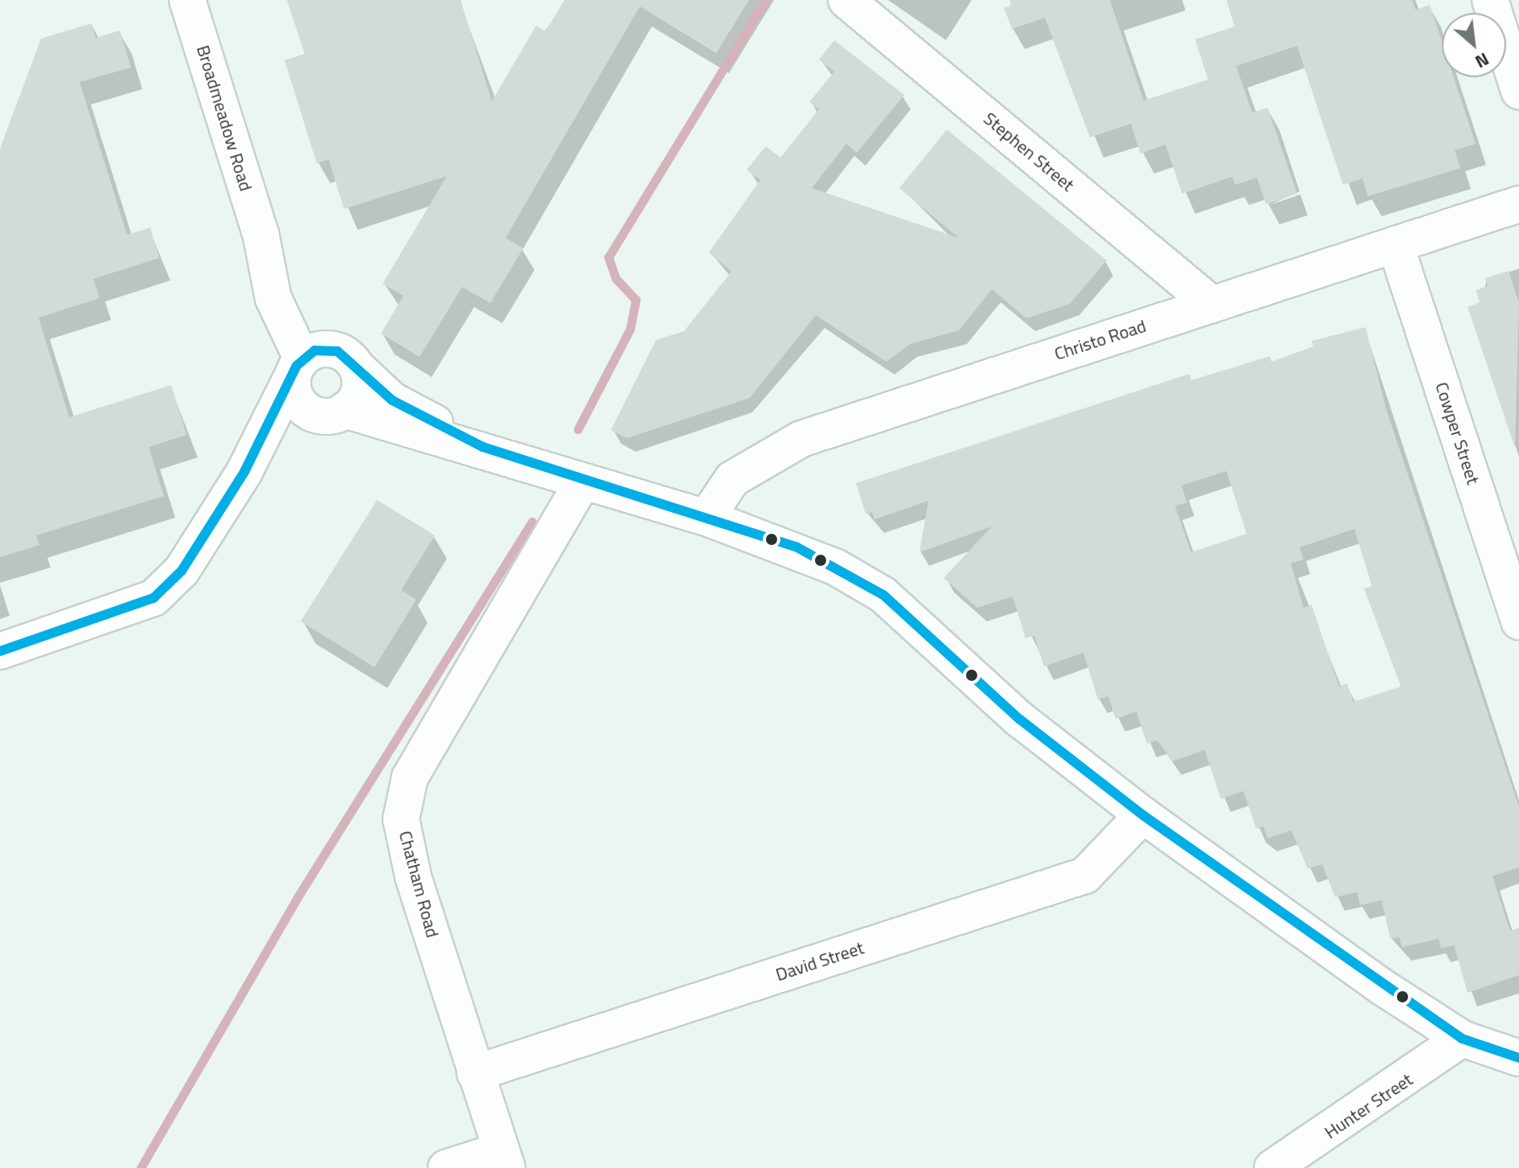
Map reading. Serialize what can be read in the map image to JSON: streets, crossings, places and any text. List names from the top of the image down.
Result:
{
  "streets": {
    "street": [
      "Broadmeadow Road",
      "Stephen Street",
      "Christo Road",
      "Cowper Street",
      "Chatham Road",
      "David Street",
      "Hunter Street"
    ]
  },
  "crossings": [
    ["Stephen Street", "Christo Road"],
    ["Christo Road", "Cowper Street"],
    ["Chatham Road", "David Street"]
  ],
  "north": "bottom right"
}
